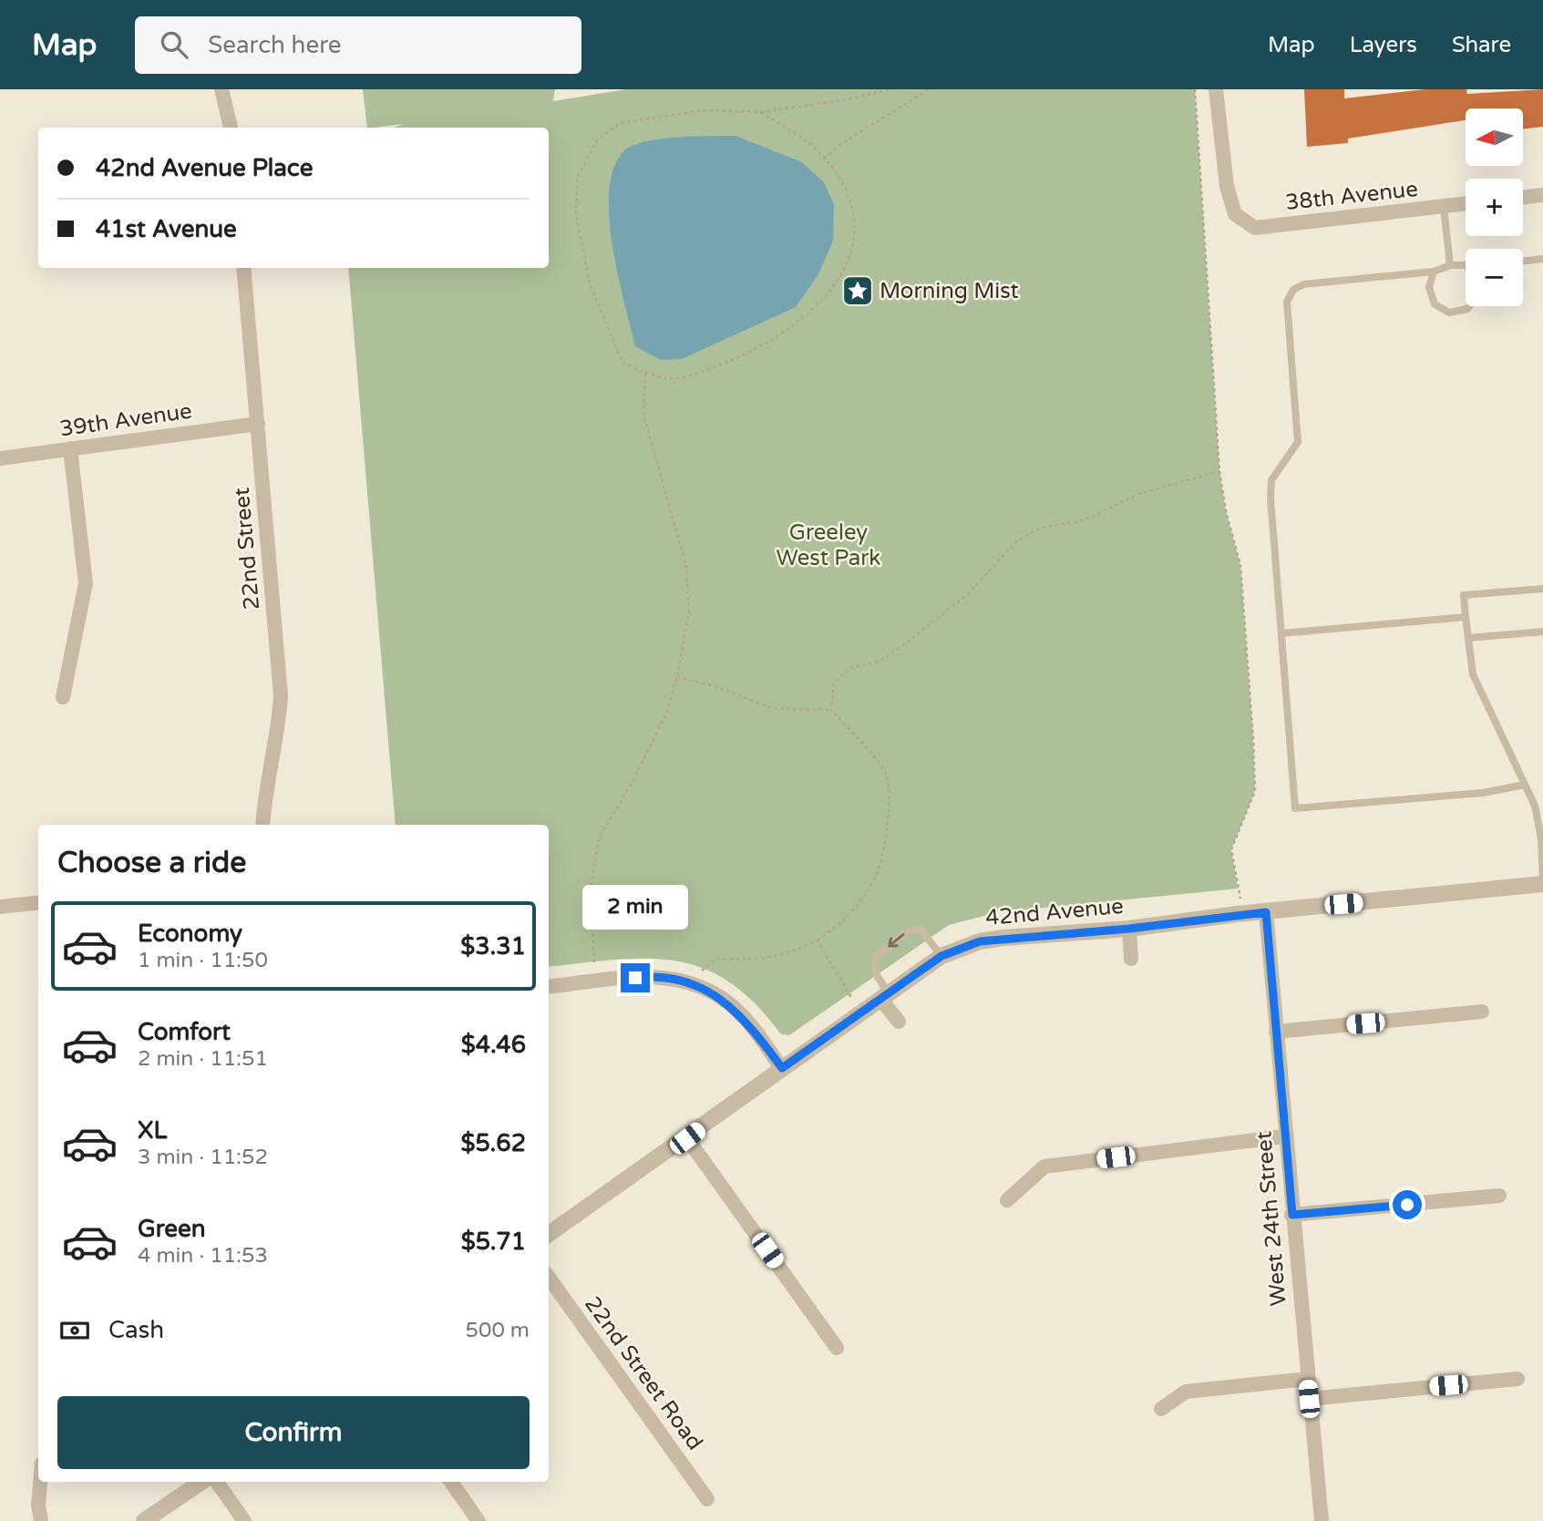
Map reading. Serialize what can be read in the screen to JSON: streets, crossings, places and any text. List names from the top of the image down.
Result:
{
  "streets": {
    "street": [
      "38th Avenue",
      "39th Avenue",
      "22nd Street",
      "42nd Avenue",
      "West 24th Street",
      "22nd Street Road"
    ]
  },
  "crossings": [
    ["39th Avenue", "22nd Street"],
    ["42nd Avenue", "West 24th Street"]
  ],
  "parks": ["Greeley West Park"],
  "places": {
    "place": ["Morning Mist"]
  },
  "north": "left",
  "page": {
    "header": "Map",
    "search": "Search here",
    "nav": ["Map", "Layers", "Share"],
    "map_buttons": ["+", "−"],
    "banner": ["42nd Avenue Place", "41st Avenue"],
    "heading": "Choose a ride",
    "bubble": "2 min",
    "list": [
      {
        "name": "Economy",
        "note": "1 min · 11:50",
        "value": "$3.31"
      },
      {
        "name": "Comfort",
        "note": "2 min · 11:51",
        "value": "$4.46"
      },
      {
        "name": "XL",
        "note": "3 min · 11:52",
        "value": "$5.62"
      },
      {
        "name": "Green",
        "note": "4 min · 11:53",
        "value": "$5.71"
      }
    ],
    "pay": ["Cash", "500 m"],
    "buttons": "Confirm"
  }
}
